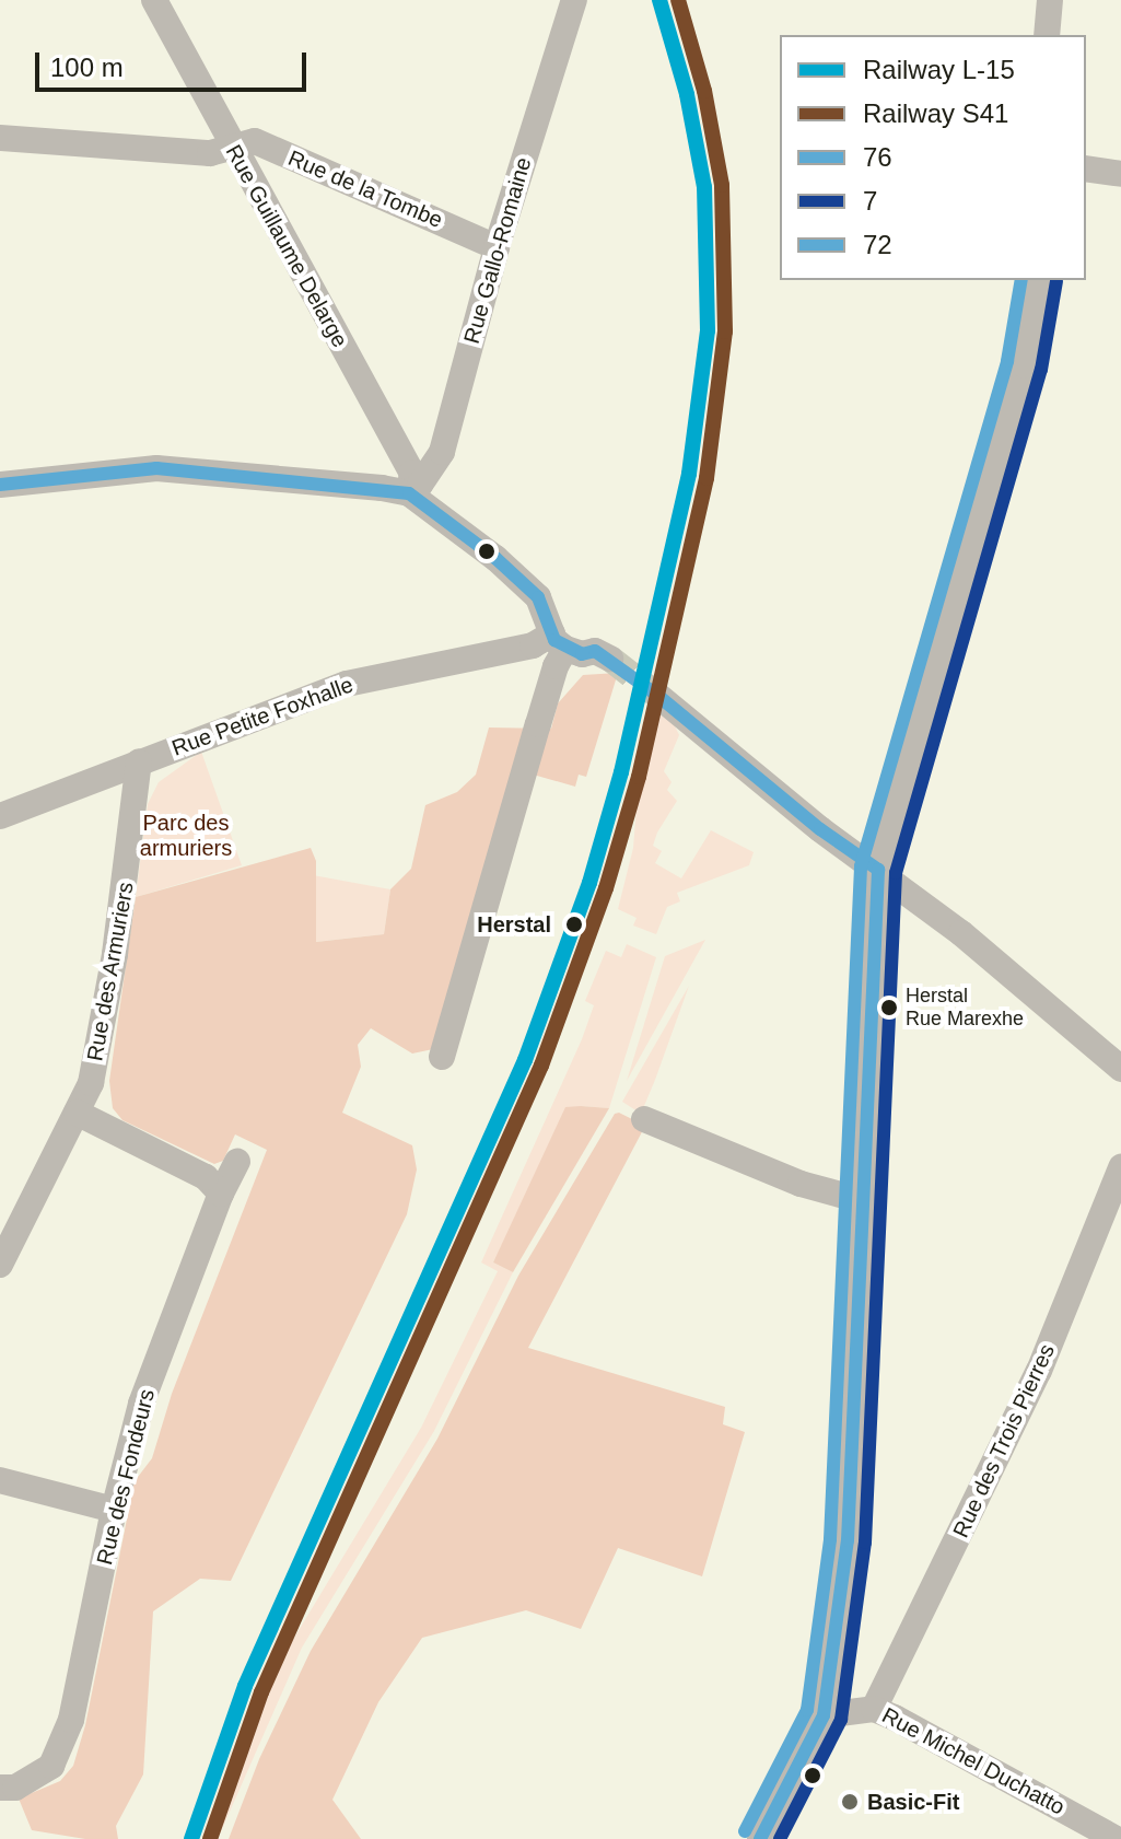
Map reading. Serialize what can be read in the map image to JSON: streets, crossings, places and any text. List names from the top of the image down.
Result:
{
  "streets": {
    "street": [
      "Rue de la Tombe",
      "Rue Guillaume Delarge",
      "Rue Gallo-Romaine",
      "Rue Petite Foxhalle",
      "Rue des Armuriers",
      "Rue des Trois Pierres",
      "Rue des Fondeurs",
      "Rue Michel Duchatto"
    ]
  },
  "crossings": [
    ["Rue de la Tombe", "Rue Guillaume Delarge"],
    ["Rue de la Tombe", "Rue Gallo-Romaine"],
    ["Rue Guillaume Delarge", "Rue Gallo-Romaine"],
    ["Rue Petite Foxhalle", "Rue des Armuriers"],
    ["Rue des Trois Pierres", "Rue Michel Duchatto"]
  ],
  "parks": ["Parc des armuriers"],
  "places": ["Herstal", "Herstal Rue Marexhe", "Basic-Fit"],
  "lines": [
    "rail line L-15",
    "rail line S41",
    "transit line 72",
    "transit line 7",
    "transit line 76"
  ],
  "legend": [
    "Railway L-15",
    "Railway S41",
    "76",
    "7",
    "72"
  ],
  "scale_bar": "100 m"
}
